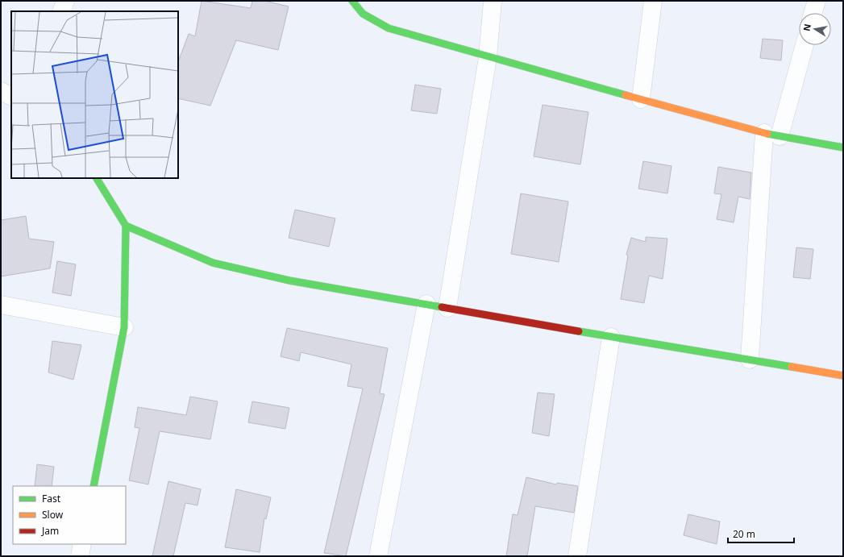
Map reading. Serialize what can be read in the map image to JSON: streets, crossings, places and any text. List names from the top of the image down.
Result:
{
  "legend": ["Fast", "Slow", "Jam"],
  "scale_bar": "20 m",
  "north": "left"
}
